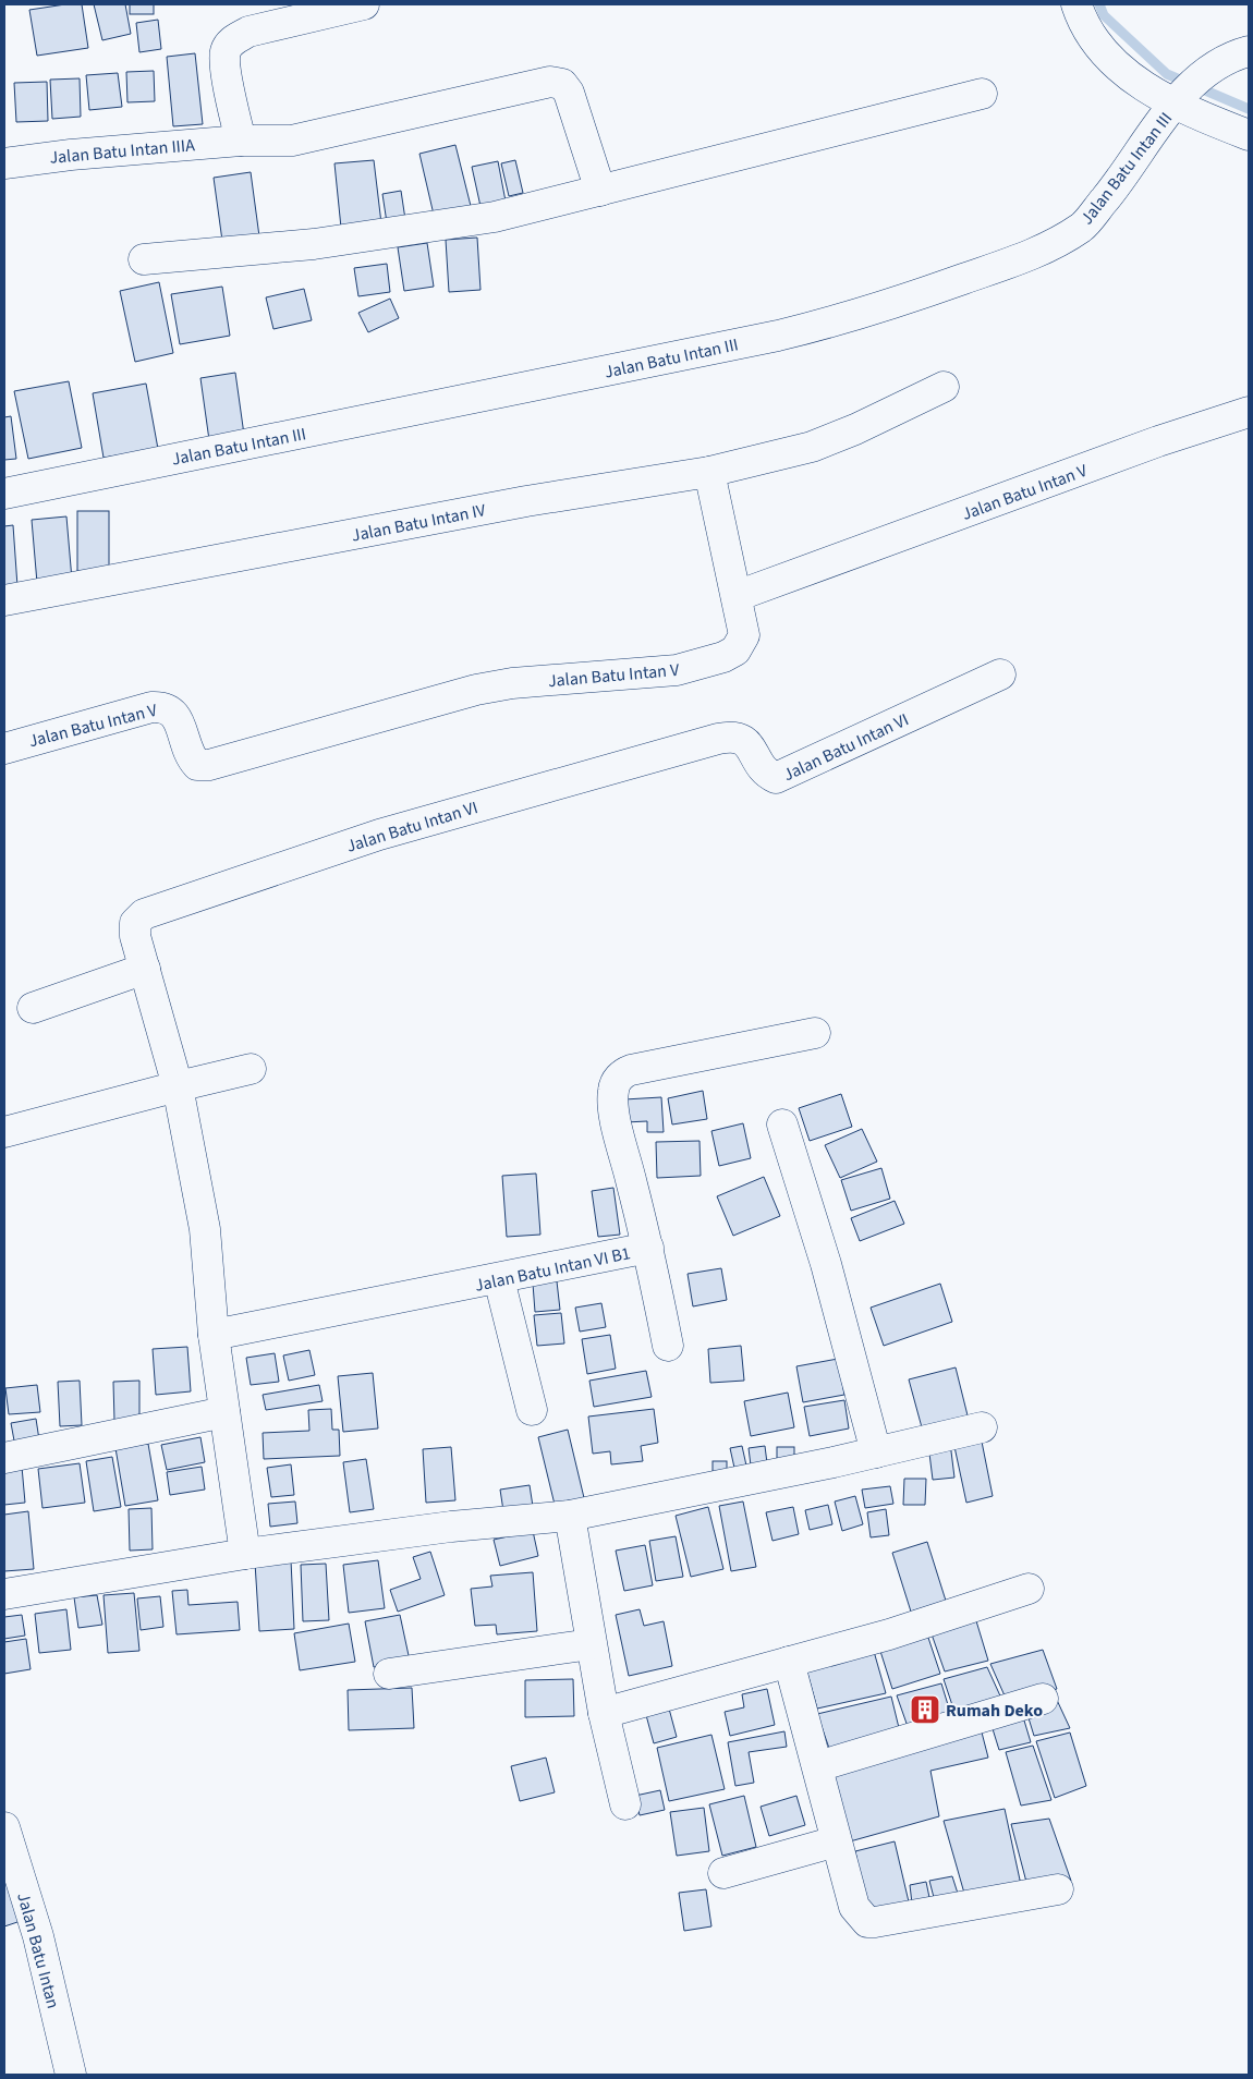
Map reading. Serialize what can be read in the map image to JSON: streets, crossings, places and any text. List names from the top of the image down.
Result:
{
  "streets": {
    "street": [
      "Jalan Batu Intan IIIA",
      "Jalan Batu Intan III",
      "Jalan Batu Intan V",
      "Jalan Batu Intan IV",
      "Jalan Batu Intan VI",
      "Jalan Batu Intan VI B1",
      "Jalan Batu Intan"
    ]
  },
  "crossings": [
    ["Jalan Batu Intan VI", "Jalan Batu Intan VI B1"]
  ],
  "places": {
    "building": ["Rumah Deko"]
  }
}
